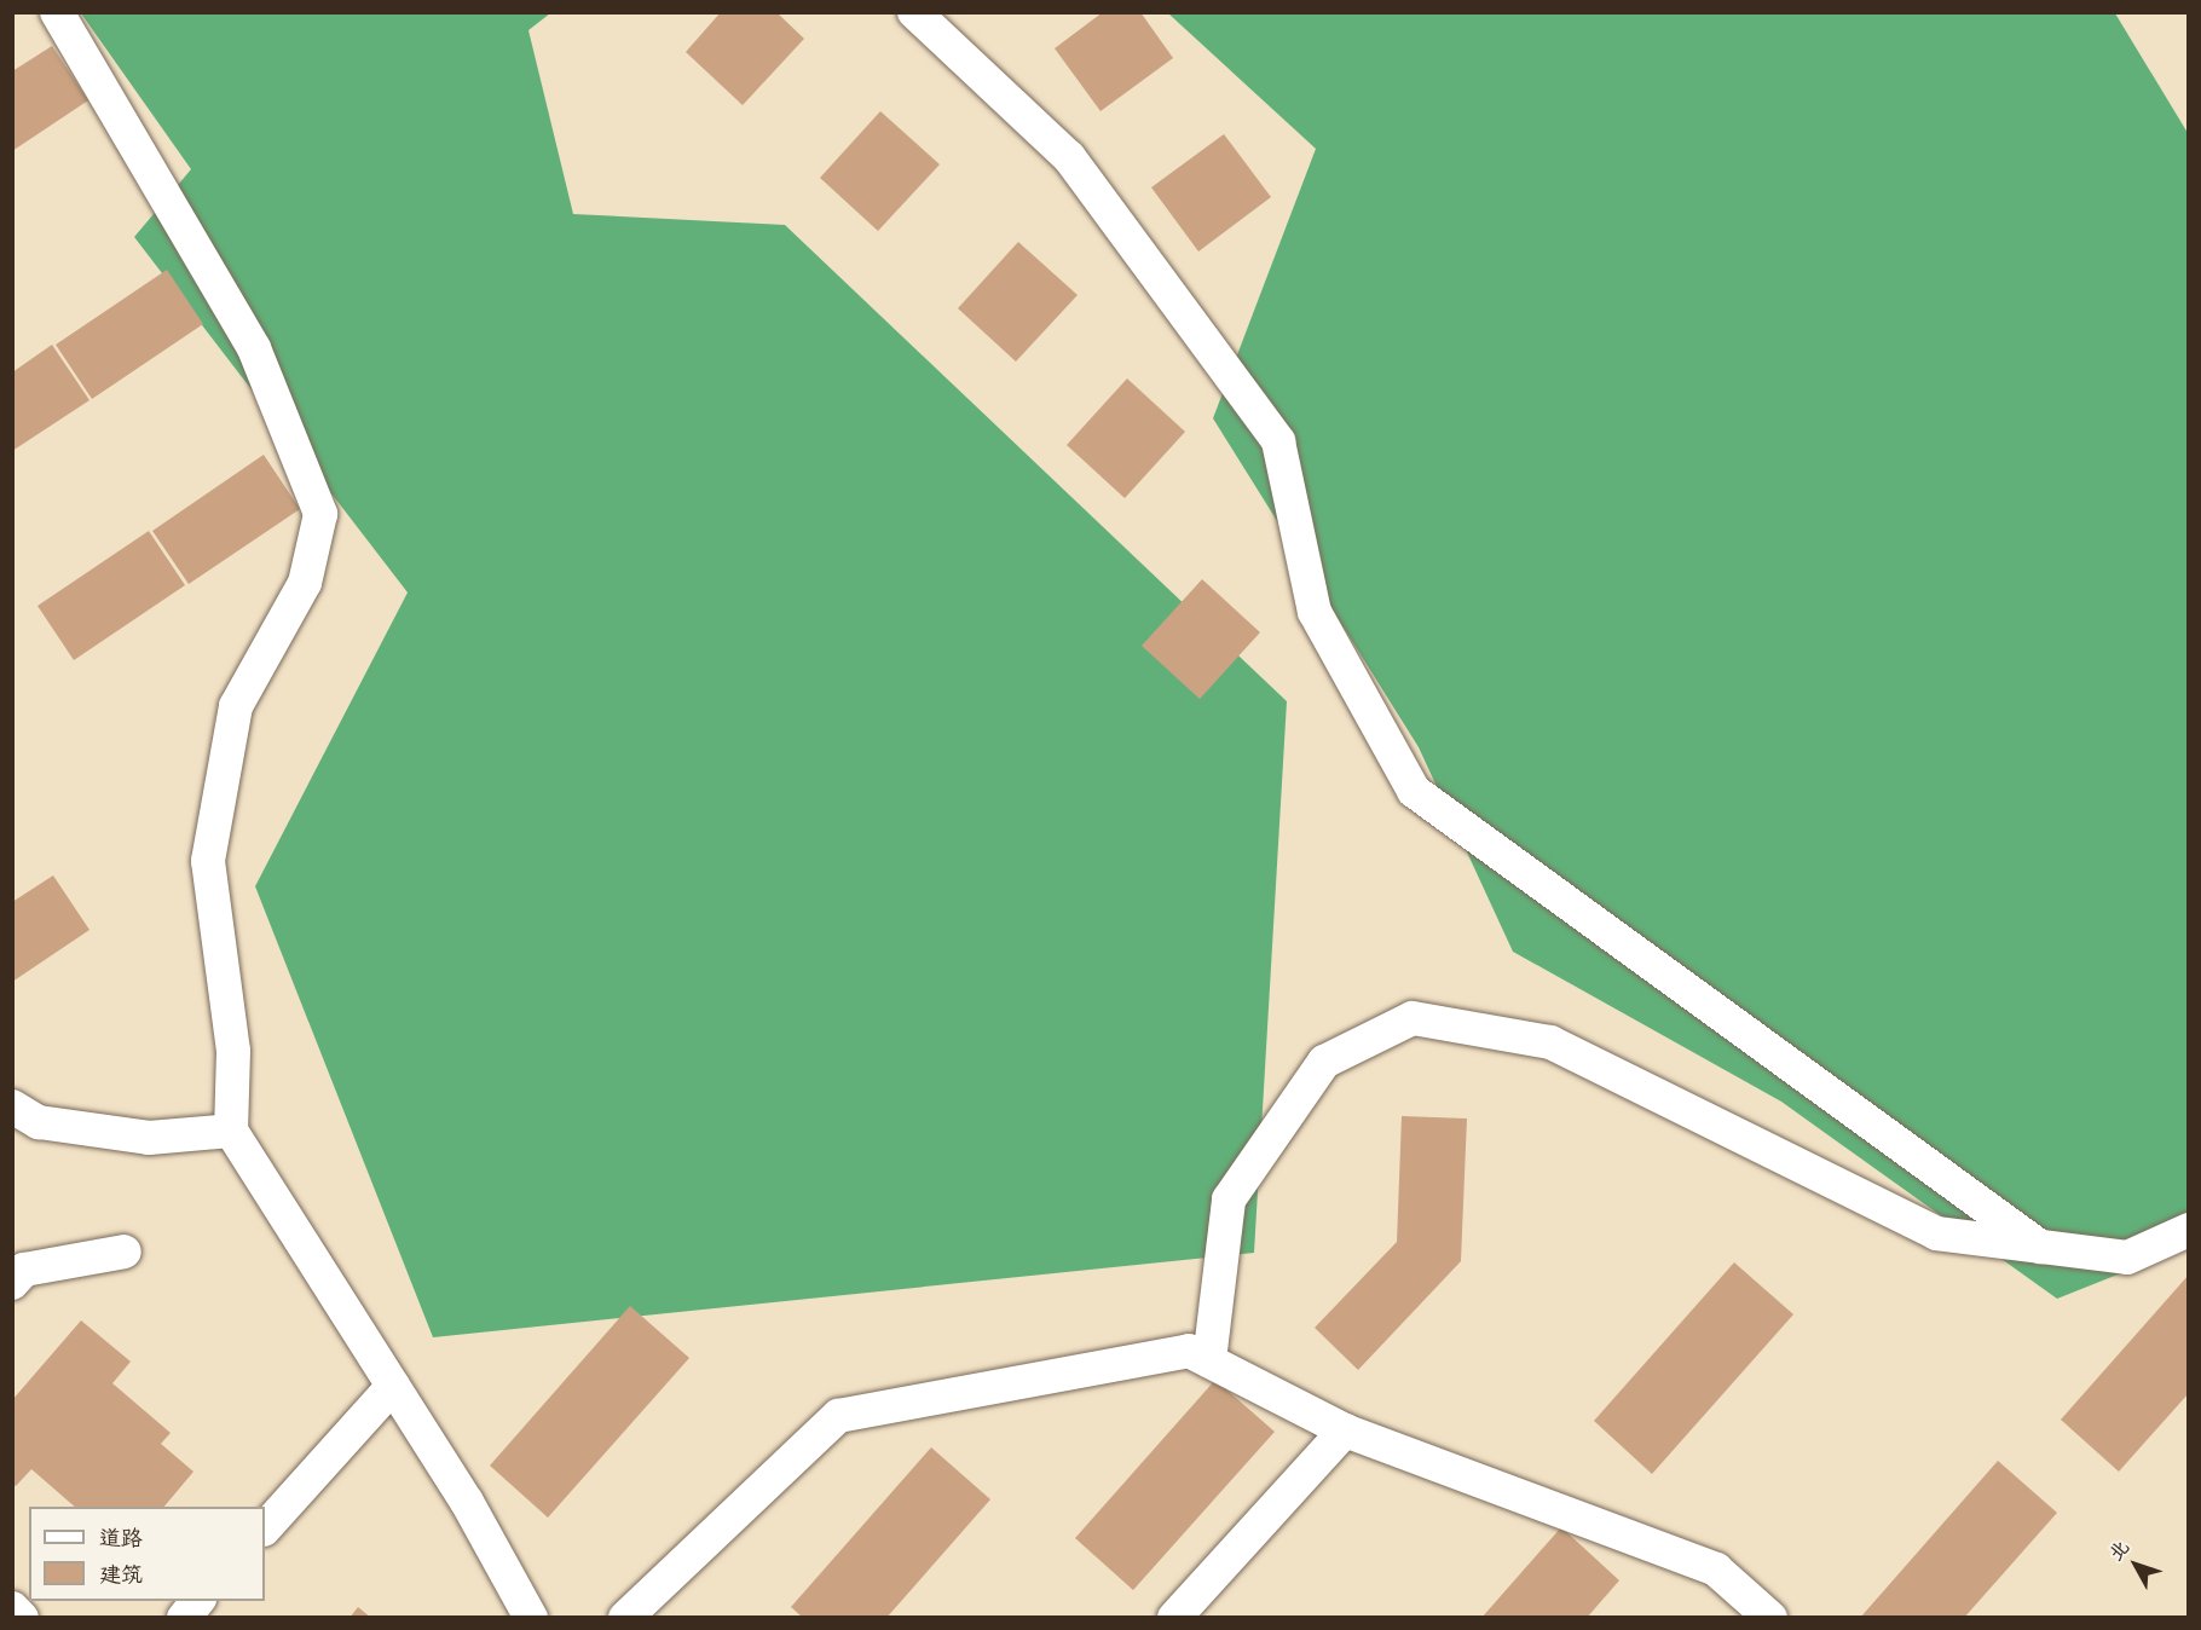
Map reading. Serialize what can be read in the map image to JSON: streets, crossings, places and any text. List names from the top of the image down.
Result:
{
  "legend": ["道路", "建筑"],
  "north": "top left"
}
